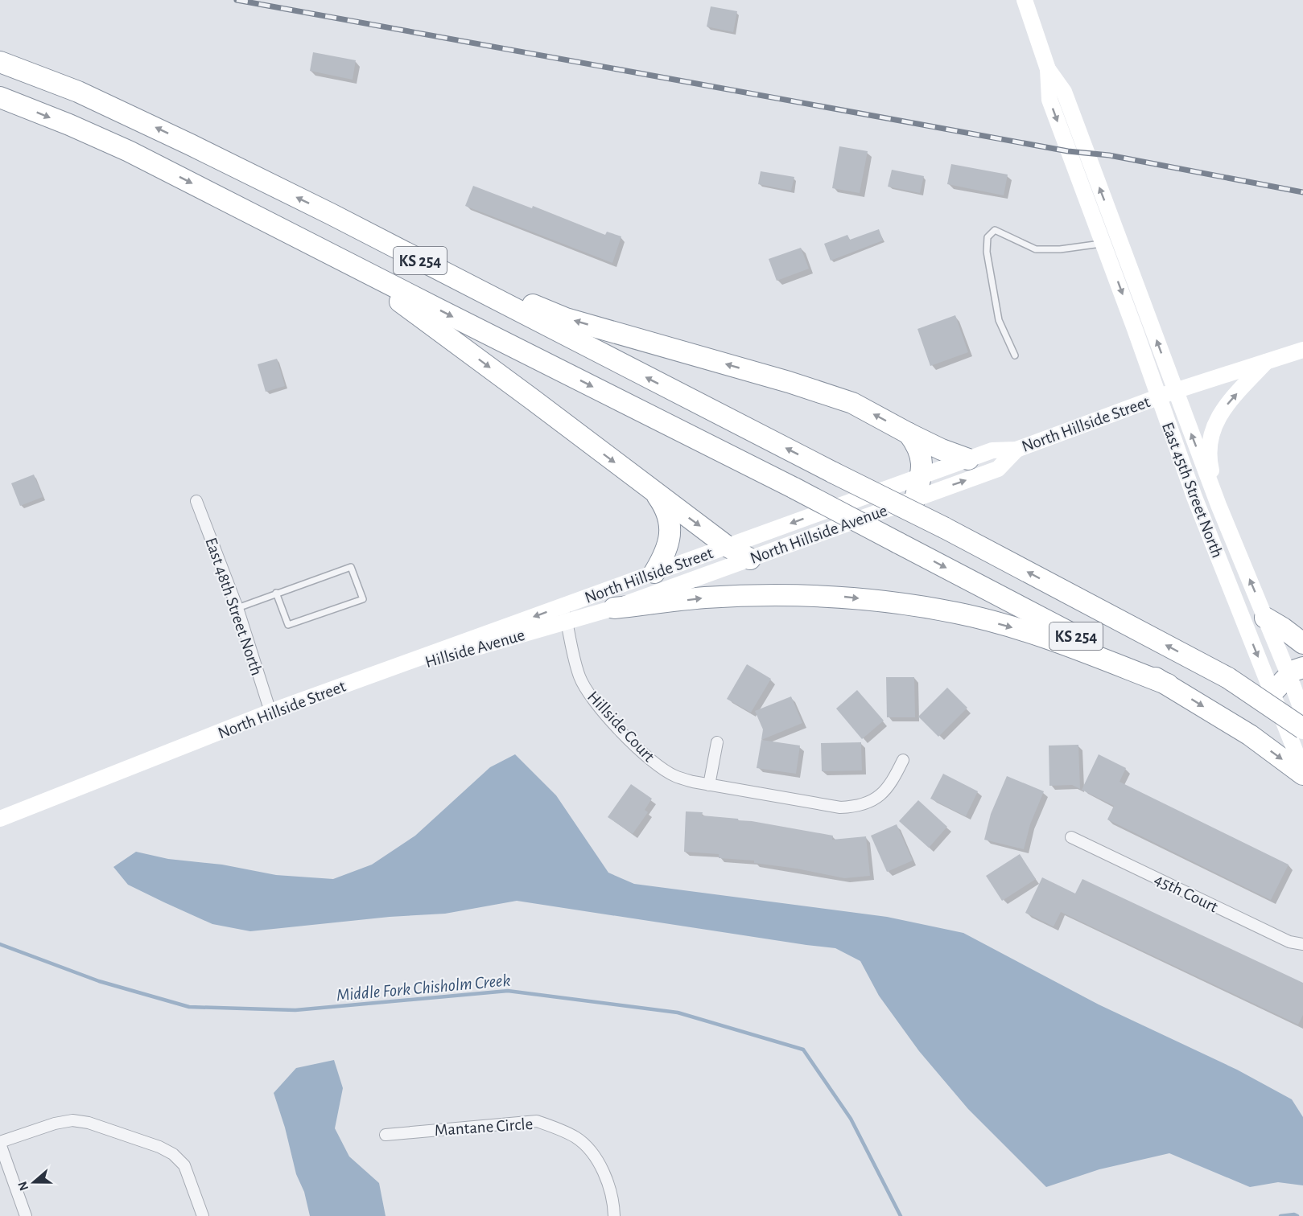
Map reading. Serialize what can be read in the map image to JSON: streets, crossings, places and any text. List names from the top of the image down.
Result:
{
  "streets": {
    "highway": ["KS 254"],
    "main road": [
      "North Hillside Street",
      "East 45th Street North",
      "North Hillside Avenue",
      "Hillside Avenue"
    ],
    "street": [
      "East 48th Street North",
      "Hillside Court",
      "45th Court",
      "Mantane Circle"
    ]
  },
  "crossings": [
    ["North Hillside Street", "East 45th Street North"],
    ["North Hillside Street", "North Hillside Avenue"],
    ["North Hillside Street", "East 48th Street North"],
    ["North Hillside Street", "Hillside Avenue"],
    ["North Hillside Street", "Hillside Court"],
    ["North Hillside Avenue", "Hillside Avenue"],
    ["Hillside Avenue", "Hillside Court"]
  ],
  "water": ["Middle Fork Chisholm Creek"],
  "north": "left"
}
